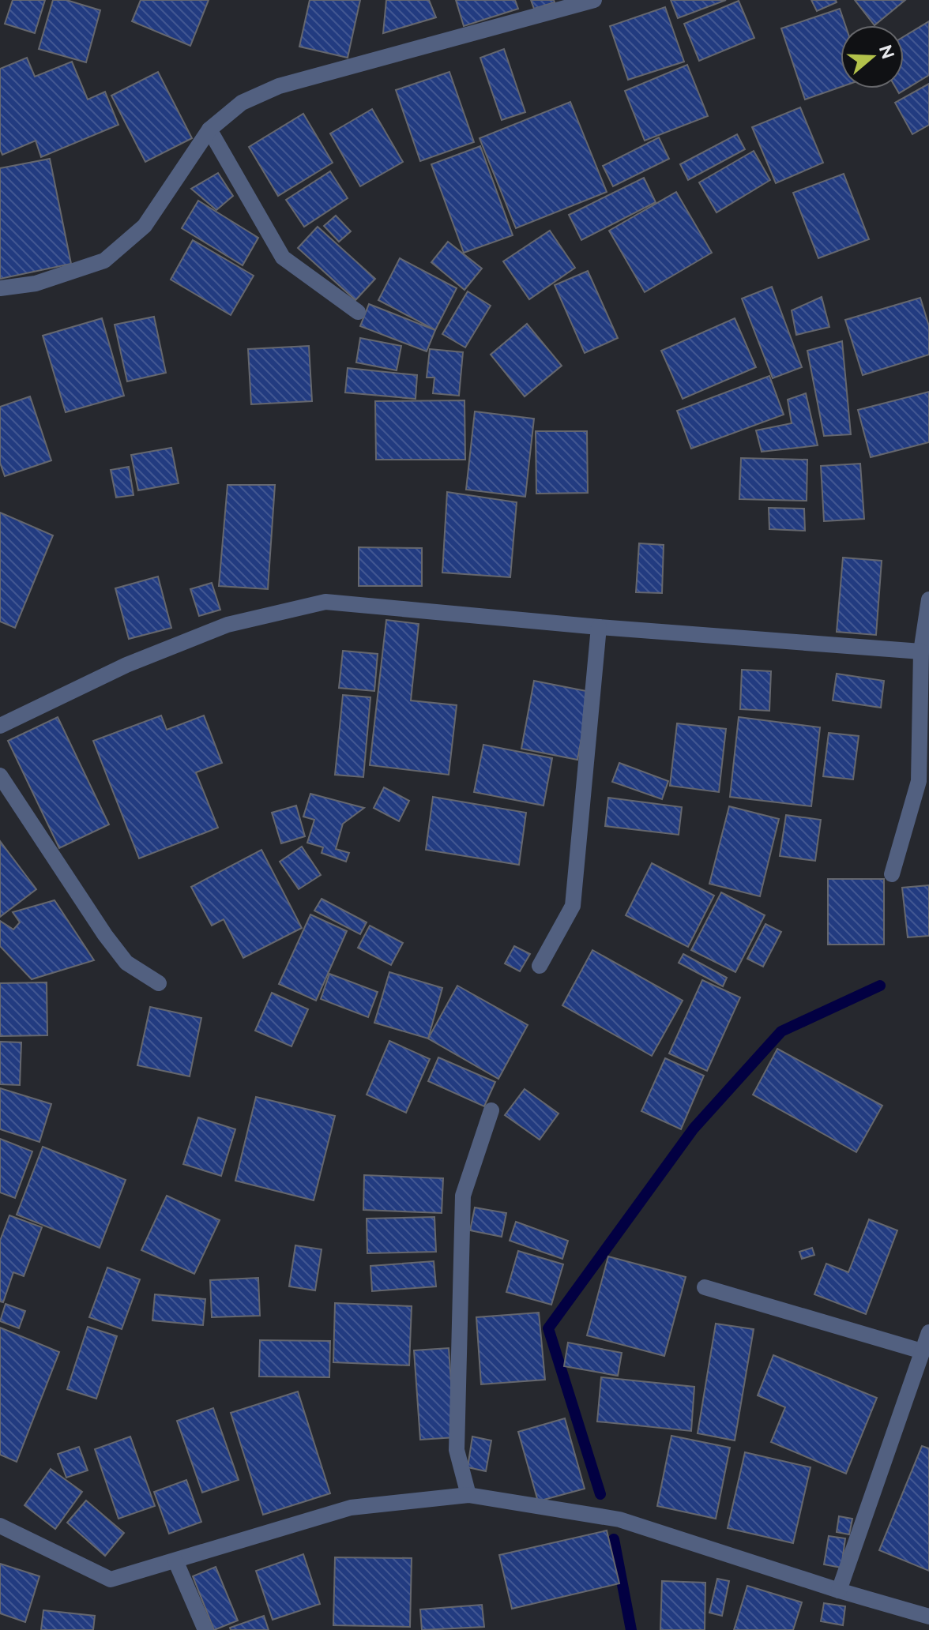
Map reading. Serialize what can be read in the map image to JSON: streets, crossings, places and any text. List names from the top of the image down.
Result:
{
  "north": "right"
}
